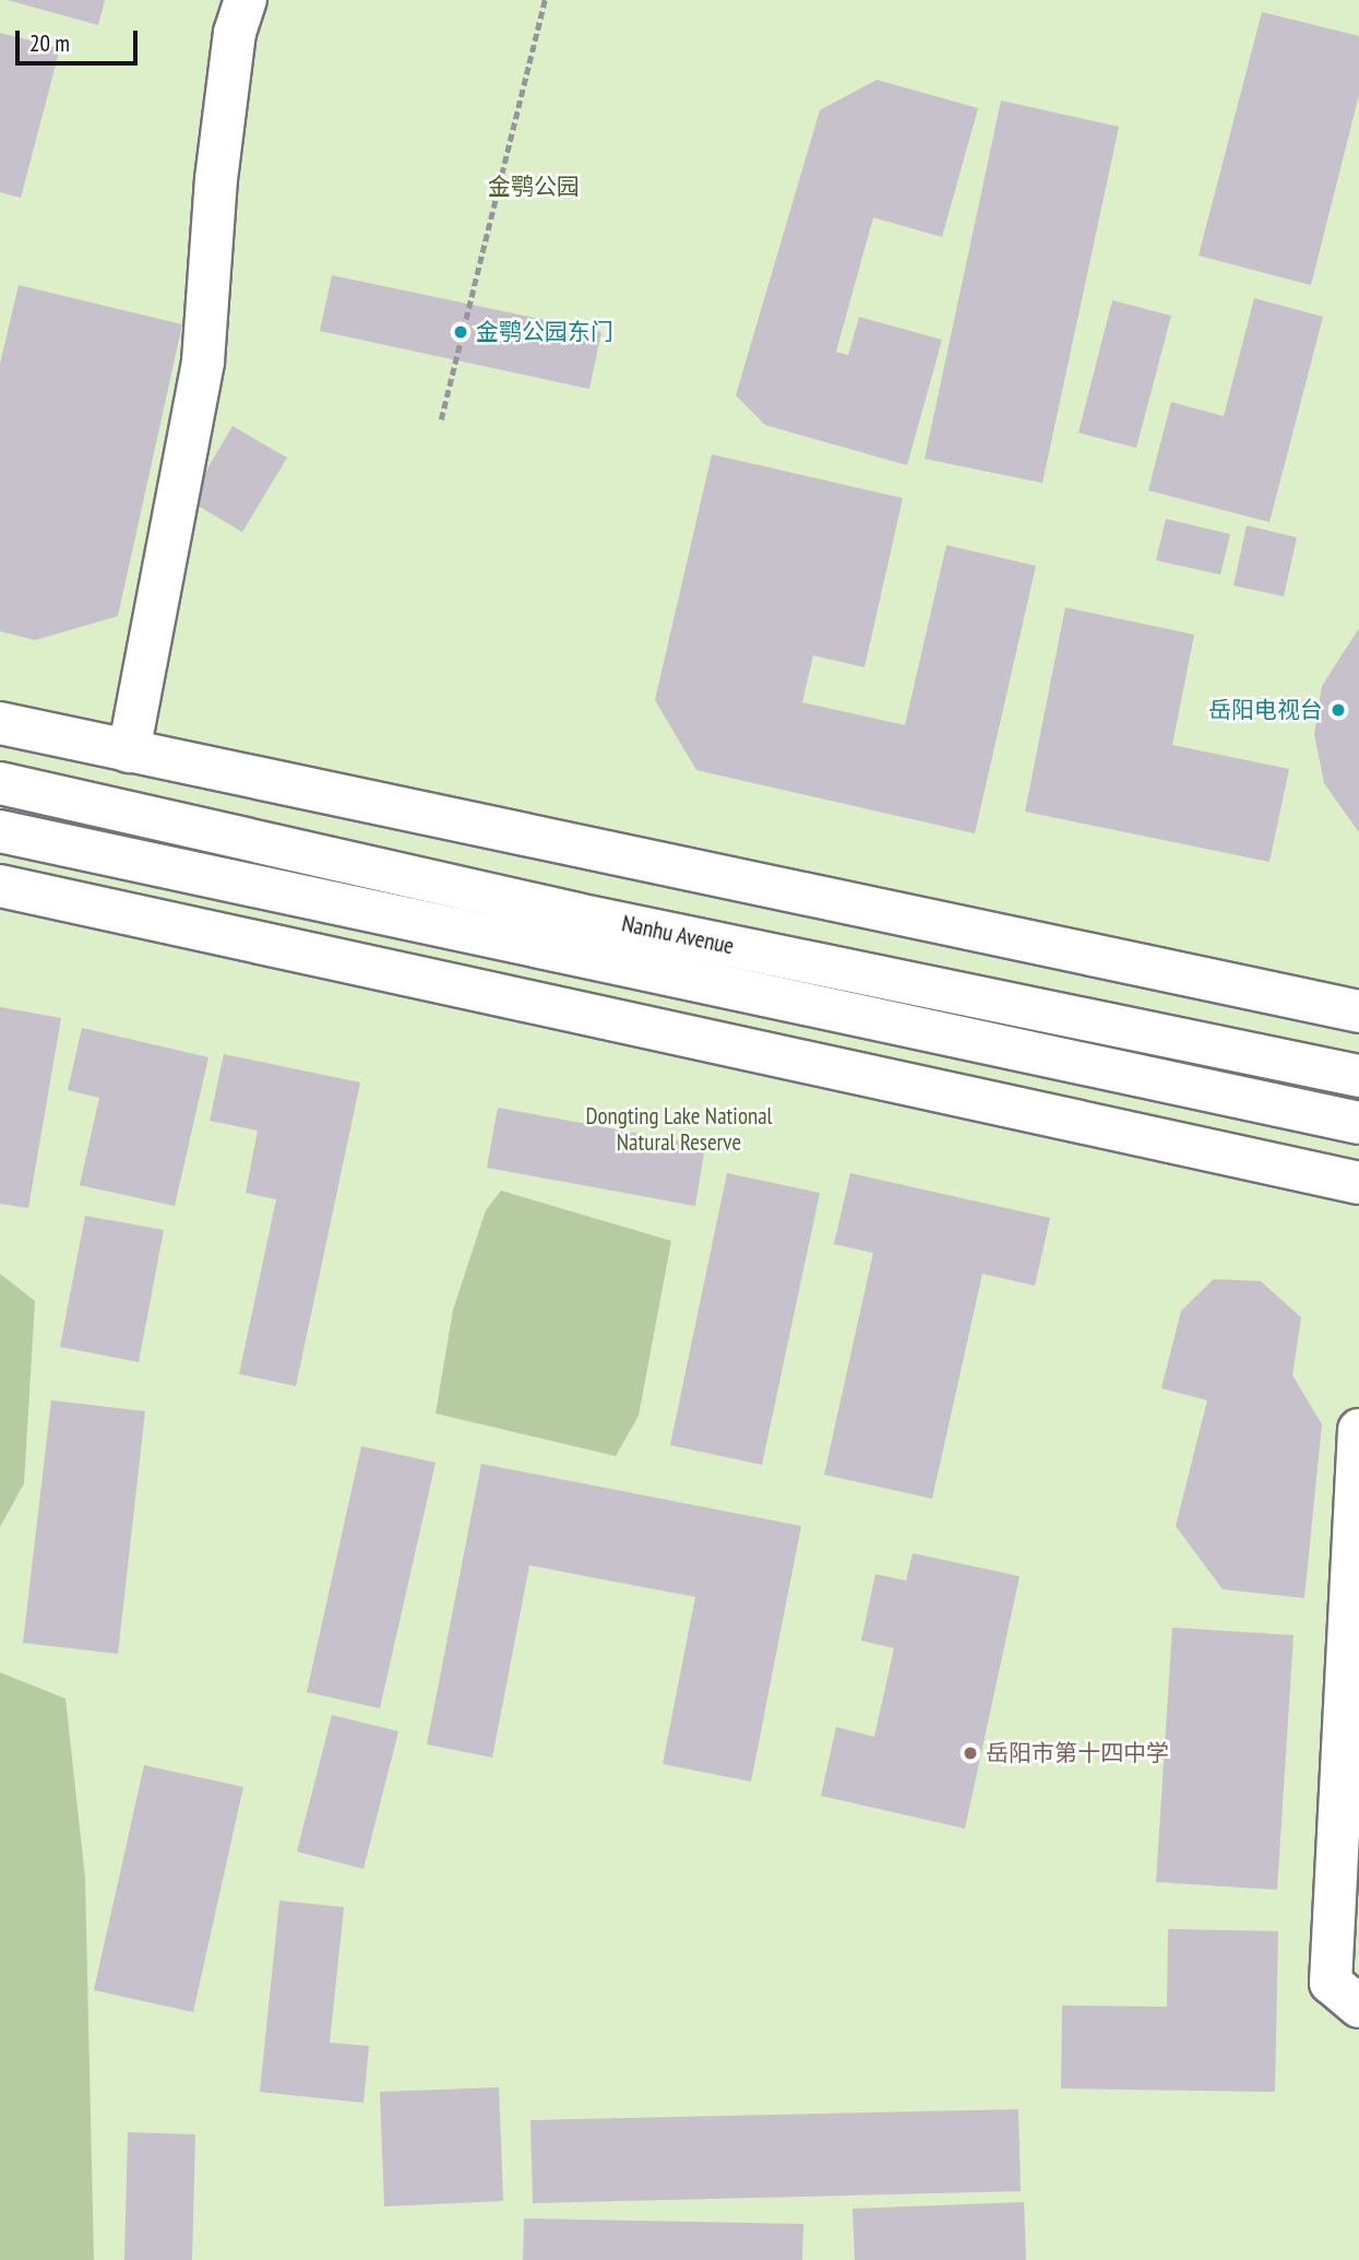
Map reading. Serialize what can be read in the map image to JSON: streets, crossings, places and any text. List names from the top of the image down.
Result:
{
  "streets": {
    "main road": ["Nanhu Avenue"]
  },
  "parks": ["金鹗公园", "Dongting Lake National Natural Reserve"],
  "places": ["金鹗公园东门", "岳阳电视台", "岳阳市第十四中学"],
  "scale_bar": "20 m"
}
